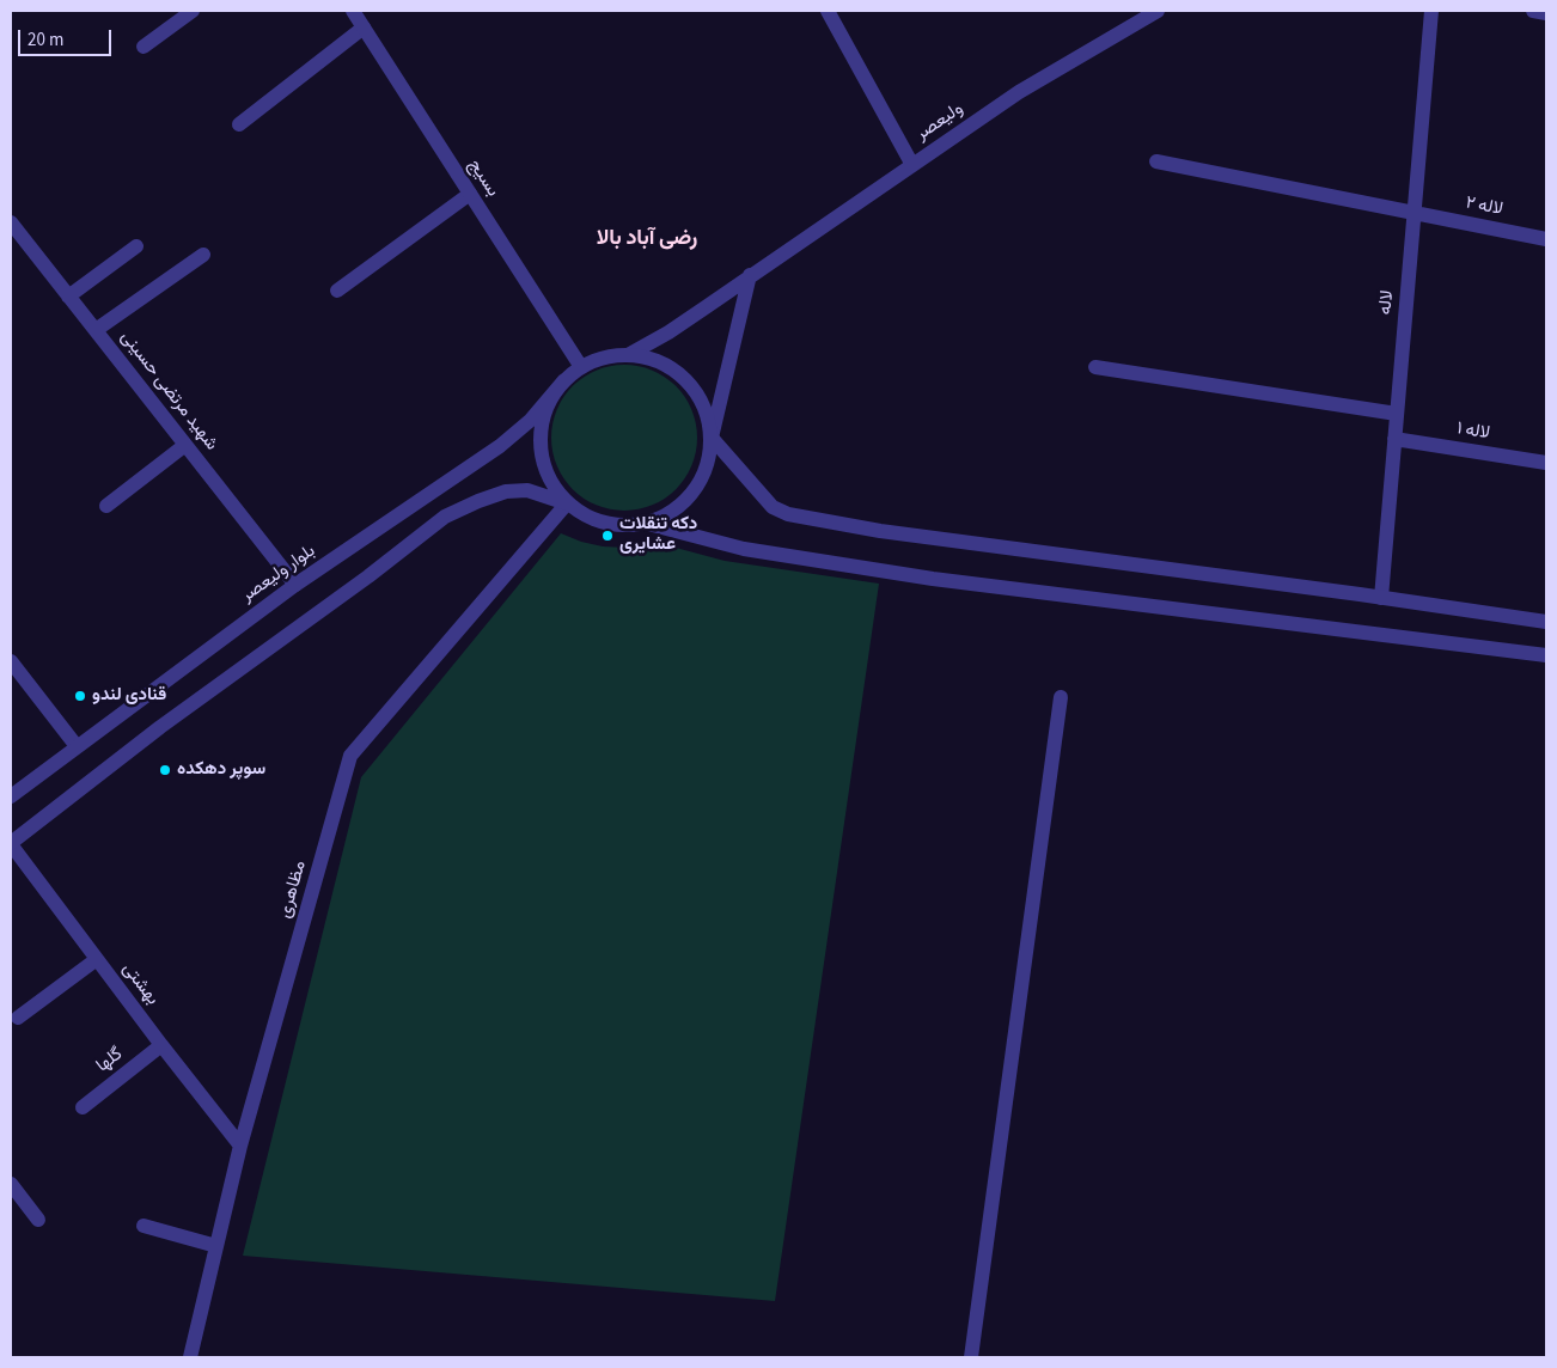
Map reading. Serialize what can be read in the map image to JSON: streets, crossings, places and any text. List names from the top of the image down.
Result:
{
  "streets": {
    "street": [
      "ولیعصر",
      "بسیج",
      "لاله ۲",
      "لاله",
      "شهید مرتضی حسینی",
      "لاله ۱",
      "بلوار ولیعصر",
      "مظاهری",
      "بهشتی",
      "گلها"
    ]
  },
  "crossings": [
    ["ولیعصر", "بسیج"],
    ["ولیعصر", "بلوار ولیعصر"],
    ["ولیعصر", "مظاهری"],
    ["بسیج", "بلوار ولیعصر"],
    ["بسیج", "مظاهری"],
    ["لاله ۲", "لاله"],
    ["لاله", "لاله ۱"],
    ["شهید مرتضی حسینی", "بلوار ولیعصر"],
    ["بلوار ولیعصر", "مظاهری"],
    ["مظاهری", "بهشتی"],
    ["بهشتی", "گلها"]
  ],
  "districts": ["رضی آباد بالا"],
  "places": ["دکه تنقلات عشایری", "قنادی لندو", "سوپر دهکده"],
  "scale_bar": "20 m"
}
